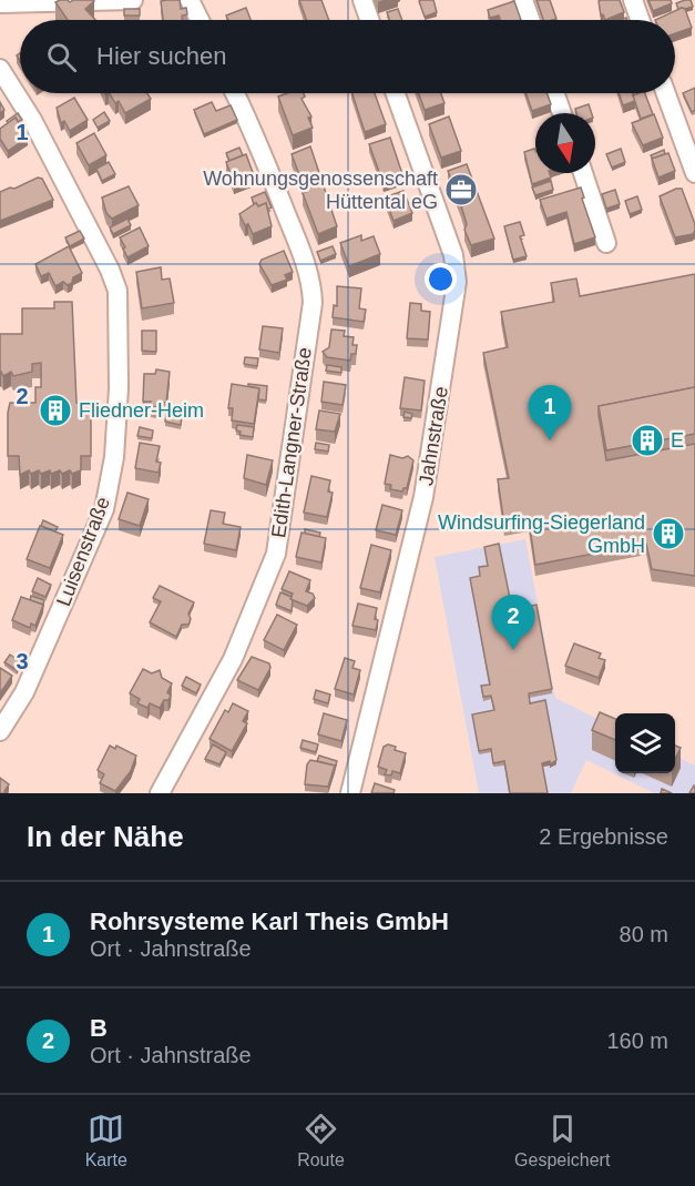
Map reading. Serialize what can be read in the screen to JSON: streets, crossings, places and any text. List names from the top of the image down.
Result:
{
  "streets": {
    "street": ["Jahnstraße", "Edith-Langner-Straße", "Luisenstraße"]
  },
  "places": {
    "office": ["Wohnungsgenossenschaft Hüttental eG"],
    "building": ["Fliedner-Heim", "E", "Windsurfing-Siegerland GmbH"]
  },
  "north": "bottom",
  "page": {
    "search": "Hier suchen",
    "pins": ["1", "2"],
    "heading": ["In der Nähe", "2 Ergebnisse"],
    "list": [
      {
        "mark": "1",
        "name": "Rohrsysteme Karl Theis GmbH",
        "note": "Ort · Jahnstraße",
        "value": "80 m"
      },
      {
        "mark": "2",
        "name": "B",
        "note": "Ort · Jahnstraße",
        "value": "160 m"
      }
    ],
    "nav": ["Karte", "Route", "Gespeichert"]
  },
  "grid": {
    "rows": ["1", "2", "3"]
  }
}
